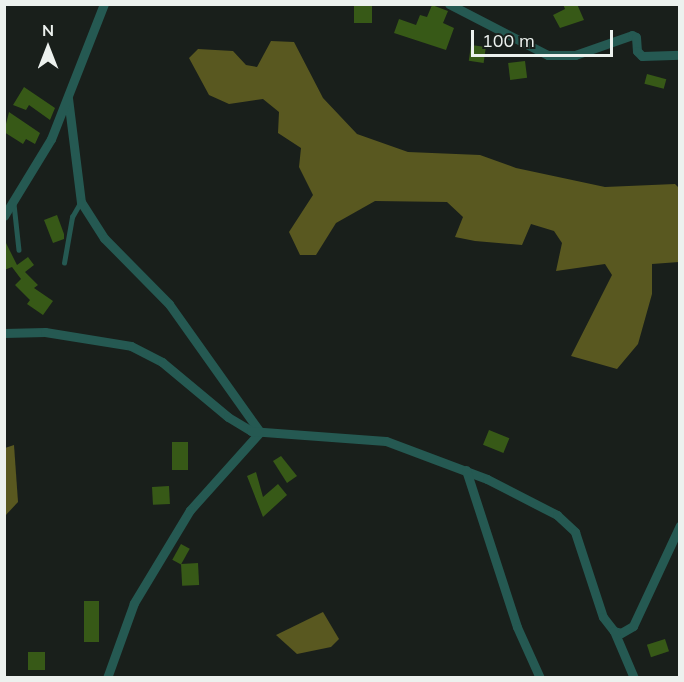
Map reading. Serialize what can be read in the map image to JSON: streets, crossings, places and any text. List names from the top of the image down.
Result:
{
  "scale_bar": "100 m",
  "north": "top"
}
